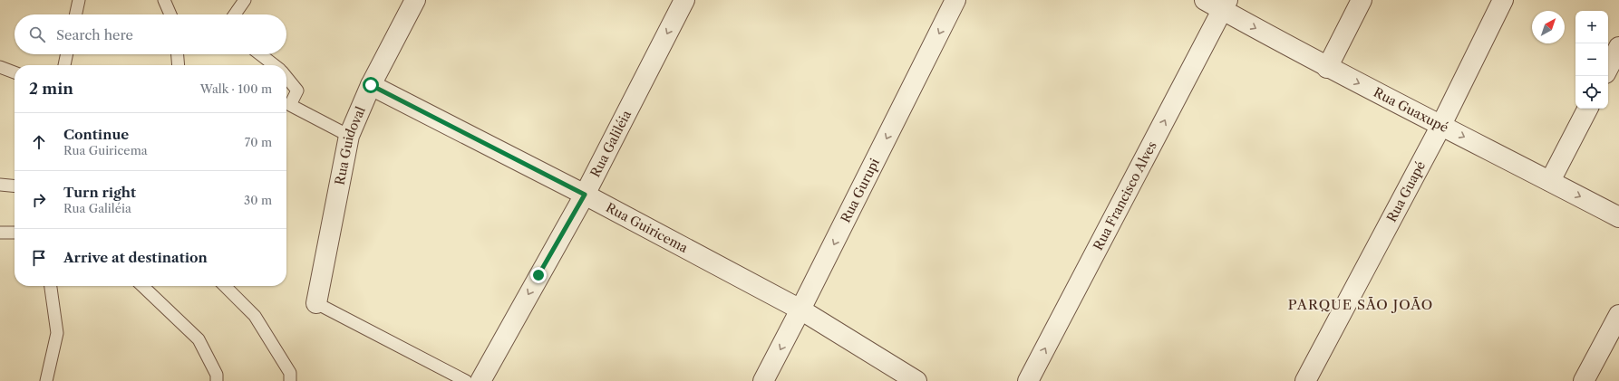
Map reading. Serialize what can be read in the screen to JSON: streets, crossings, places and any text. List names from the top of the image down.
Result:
{
  "streets": {
    "street": [
      "Rua Guaxupé",
      "Rua Galiléia",
      "Rua Guidoval",
      "Rua Gurupi",
      "Rua Guapé",
      "Rua Francisco Alves",
      "Rua Guiricema"
    ]
  },
  "crossings": [
    ["Rua Guaxupé", "Rua Guapé"],
    ["Rua Guaxupé", "Rua Francisco Alves"],
    ["Rua Galiléia", "Rua Guiricema"],
    ["Rua Guidoval", "Rua Guiricema"],
    ["Rua Gurupi", "Rua Guiricema"]
  ],
  "one_way": [
    "Rua Guaxupé",
    "Rua Galiléia",
    "Rua Gurupi",
    "Rua Francisco Alves"
  ],
  "districts": ["PARQUE SÃO JOÃO"],
  "north": "top right",
  "page": {
    "map_buttons": ["+", "−"],
    "search": "Search here",
    "heading": ["2 min", "Walk · 100 m"],
    "list": [
      ["Continue", "Rua Guiricema", "70 m"],
      ["Turn right", "Rua Galiléia", "30 m"],
      "Arrive at destination"
    ]
  }
}
